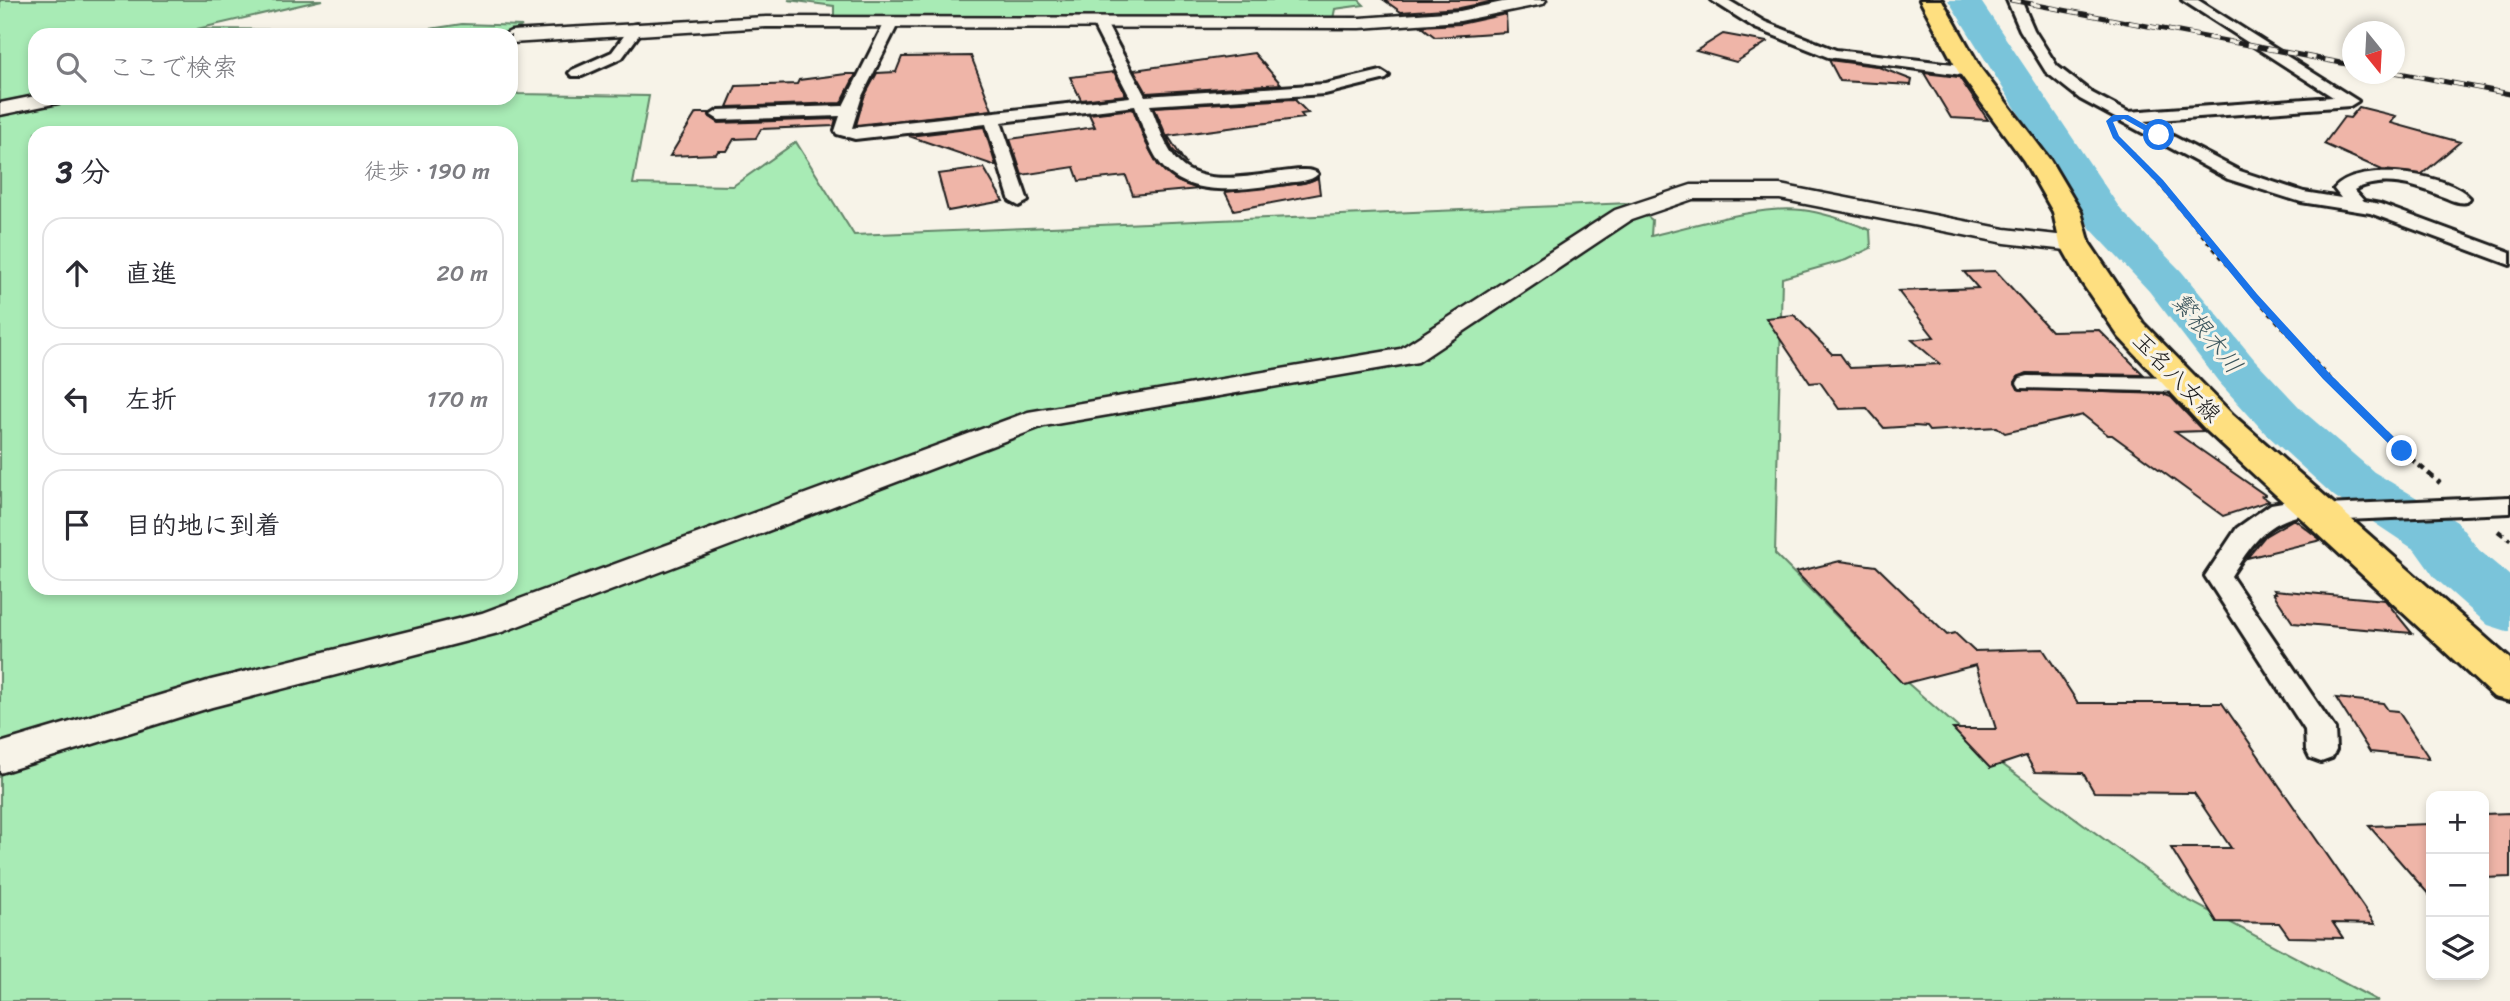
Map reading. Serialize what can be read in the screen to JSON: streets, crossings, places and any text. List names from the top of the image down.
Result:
{
  "streets": {
    "main road": ["玉名八女線"]
  },
  "water": ["繁根木川"],
  "north": "bottom",
  "page": {
    "search": "ここで検索",
    "heading": ["3 分", "徒歩 · 190 m"],
    "list": [
      ["直進", "20 m"],
      ["左折", "170 m"],
      "目的地に到着"
    ],
    "map_buttons": ["+", "−"]
  }
}
